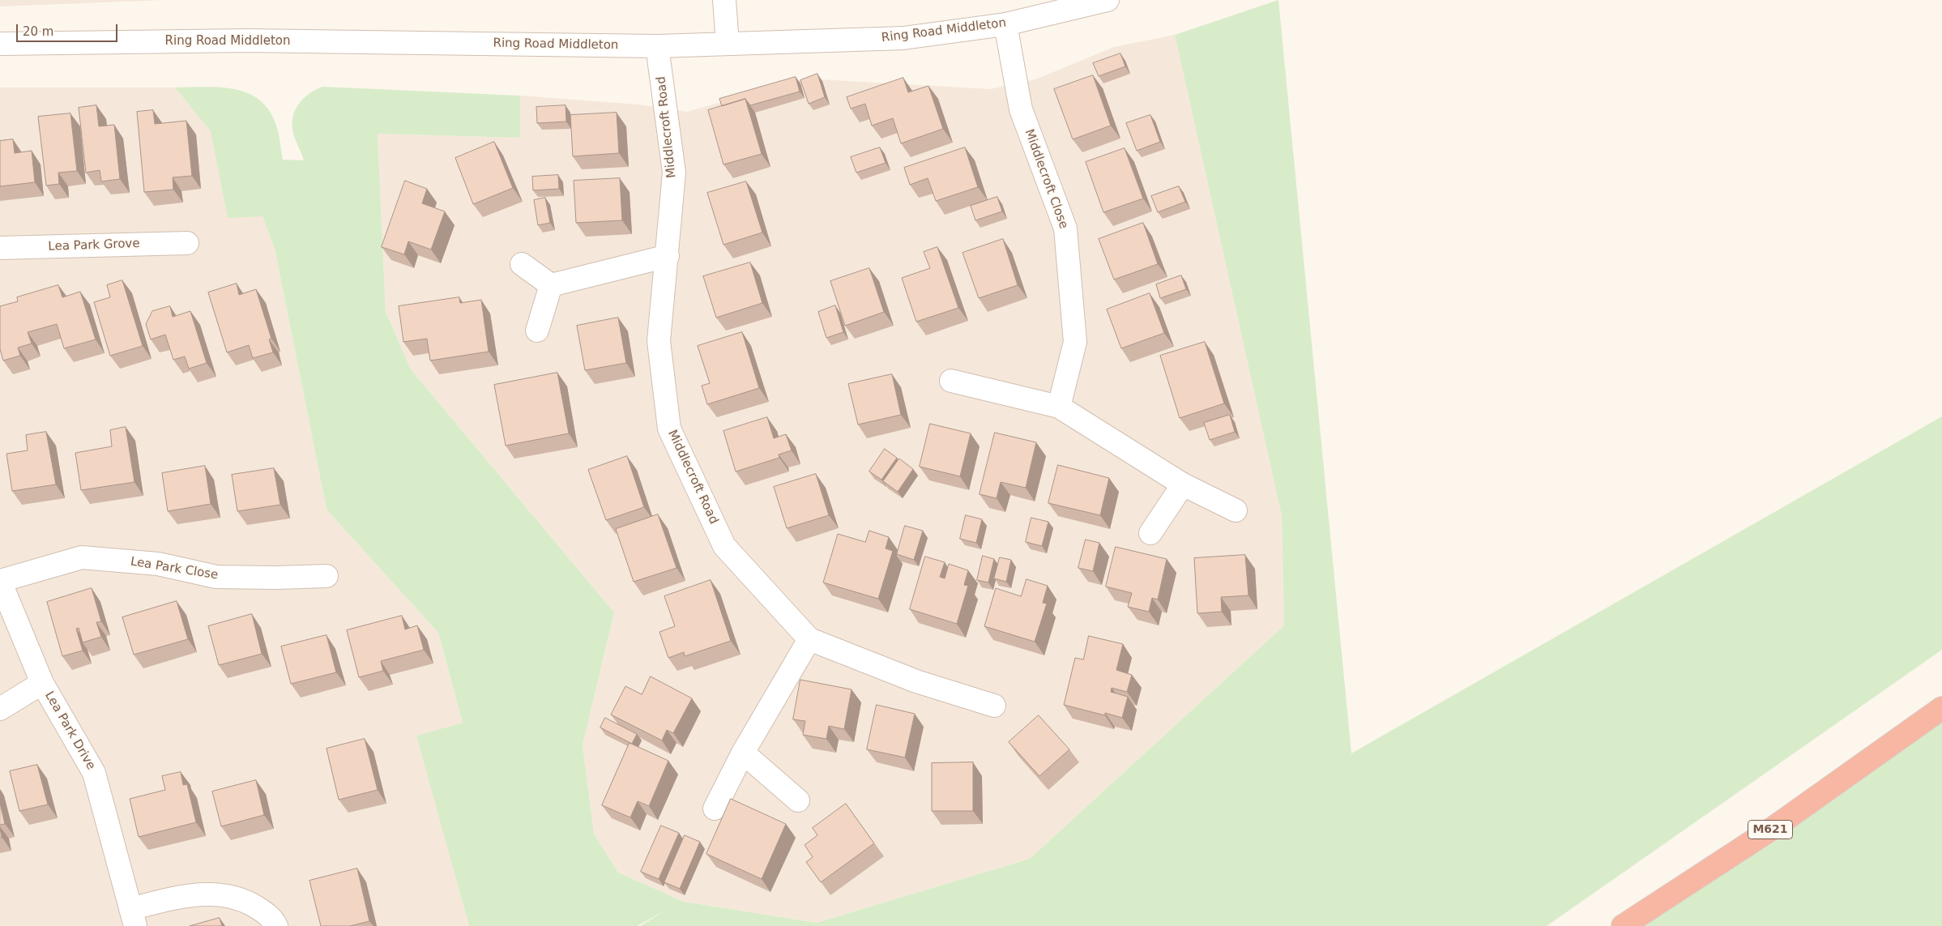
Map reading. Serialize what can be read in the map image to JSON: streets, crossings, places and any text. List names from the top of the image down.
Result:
{
  "streets": {
    "highway": ["M621"],
    "street": [
      "Ring Road Middleton",
      "Middlecroft Road",
      "Middlecroft Close",
      "Lea Park Grove",
      "Lea Park Close",
      "Lea Park Drive"
    ]
  },
  "crossings": [
    ["Ring Road Middleton", "Middlecroft Road"],
    ["Ring Road Middleton", "Middlecroft Close"],
    ["Lea Park Close", "Lea Park Drive"]
  ],
  "scale_bar": "20 m"
}
